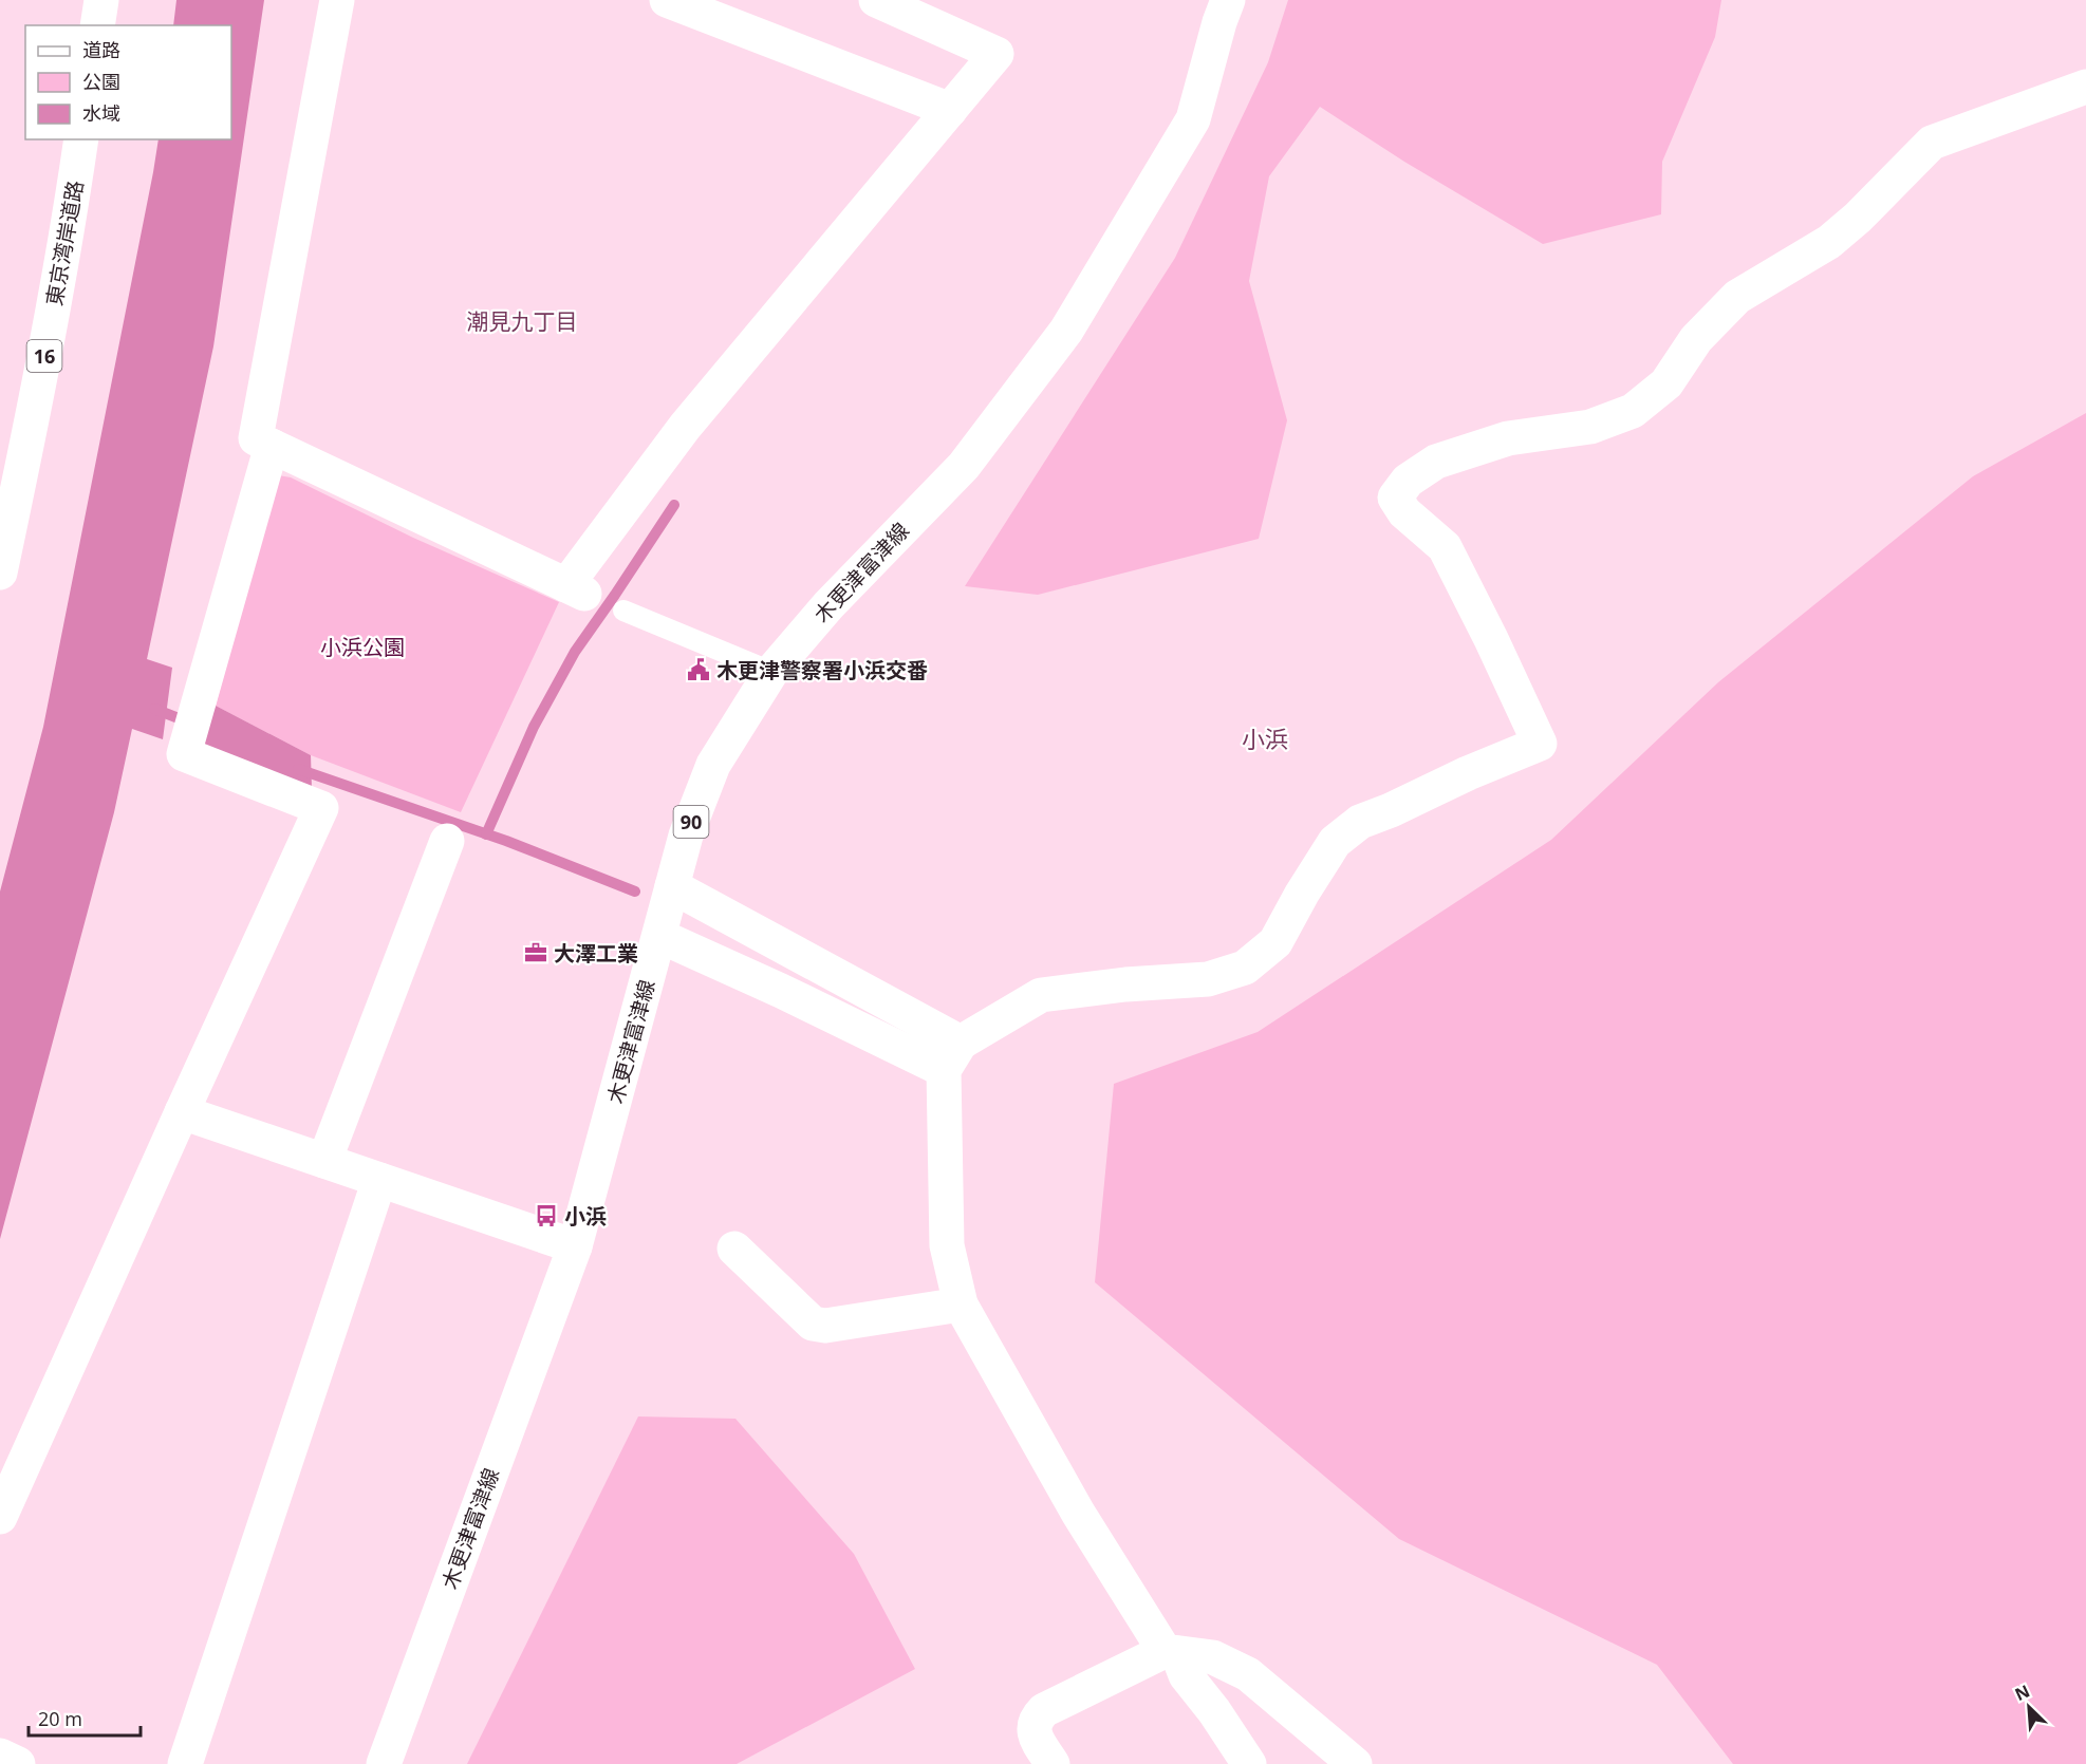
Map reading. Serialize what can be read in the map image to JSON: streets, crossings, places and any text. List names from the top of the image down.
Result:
{
  "streets": {
    "main road": [
      "東京湾岸道路",
      "16",
      "木更津富津線",
      "90"
    ]
  },
  "districts": ["潮見九丁目", "小浜"],
  "parks": ["小浜公園"],
  "places": {
    "public building": ["木更津警察署小浜交番"],
    "office": ["大澤工業"],
    "bus stop": ["小浜"]
  },
  "legend": ["道路", "公園", "水域"],
  "scale_bar": "20 m",
  "north": "top left"
}
